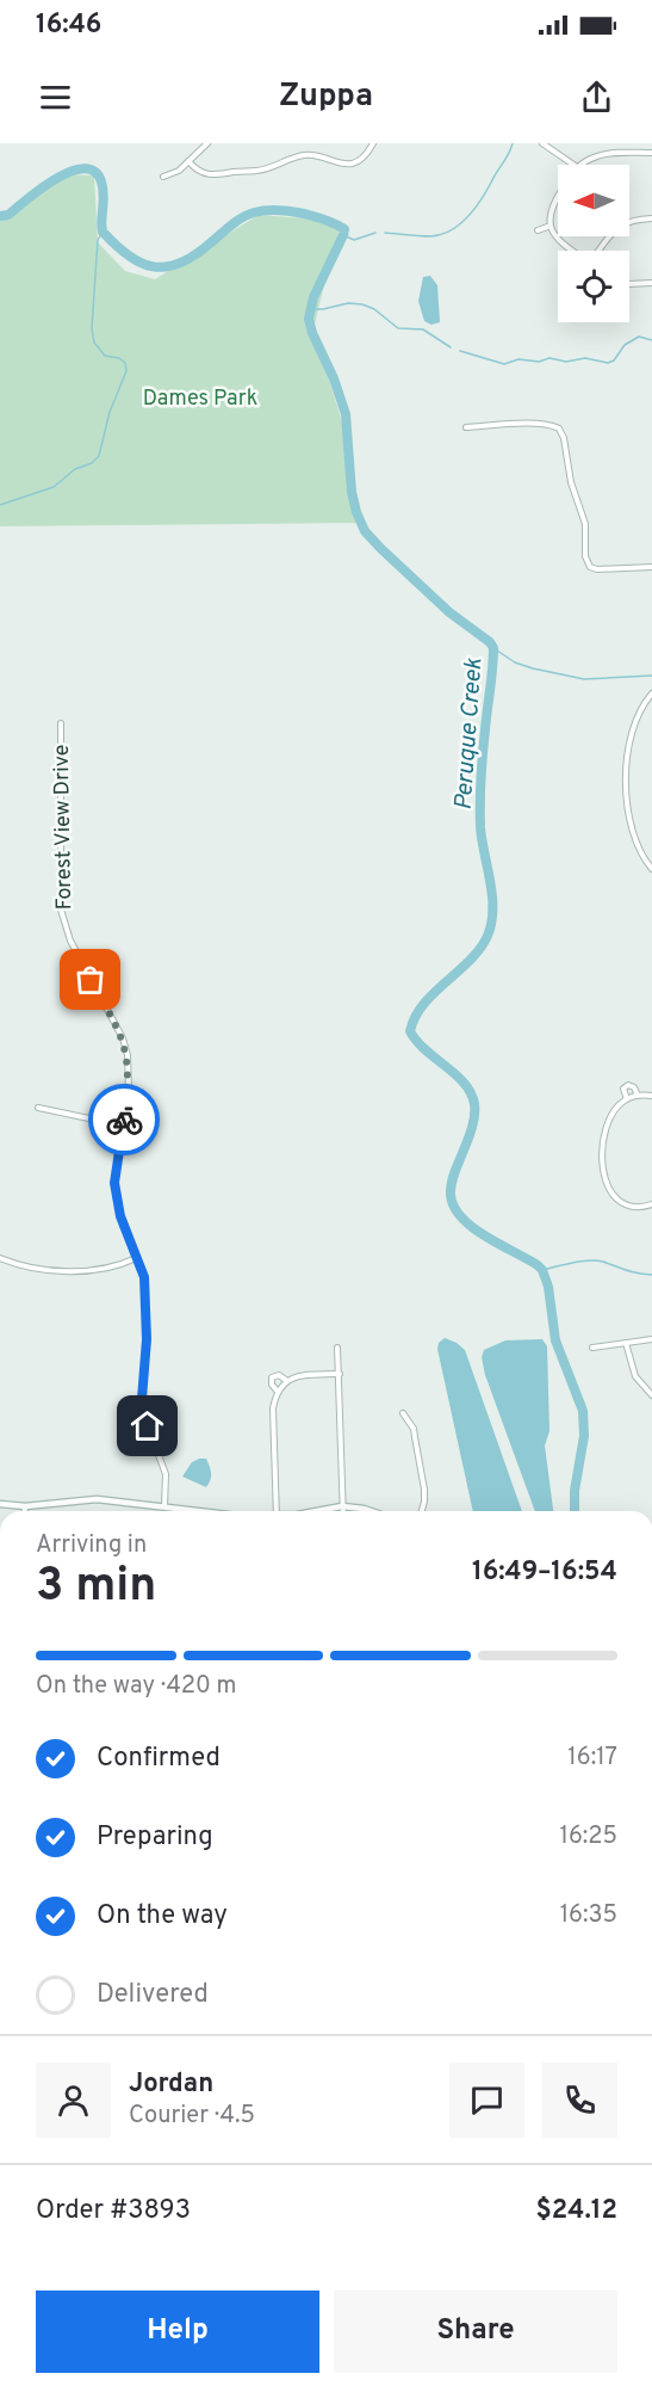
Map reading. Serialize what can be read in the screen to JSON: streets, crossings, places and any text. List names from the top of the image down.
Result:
{
  "streets": {
    "street": ["Forest View Drive"]
  },
  "water": ["Peruque Creek"],
  "parks": ["Dames Park"],
  "north": "left",
  "page": {
    "status": "16:46",
    "header": "Zuppa",
    "heading": ["3 min", "Arriving in", "16:49–16:54"],
    "panel": [
      "Jordan",
      "Courier · 4.5",
      "Order #3893",
      "$24.12"
    ],
    "bar": "On the way · 420 m",
    "list": [
      ["Confirmed", "16:17"],
      ["Preparing", "16:25"],
      ["On the way", "16:35"],
      "Delivered"
    ],
    "buttons": ["Help", "Share"]
  }
}
